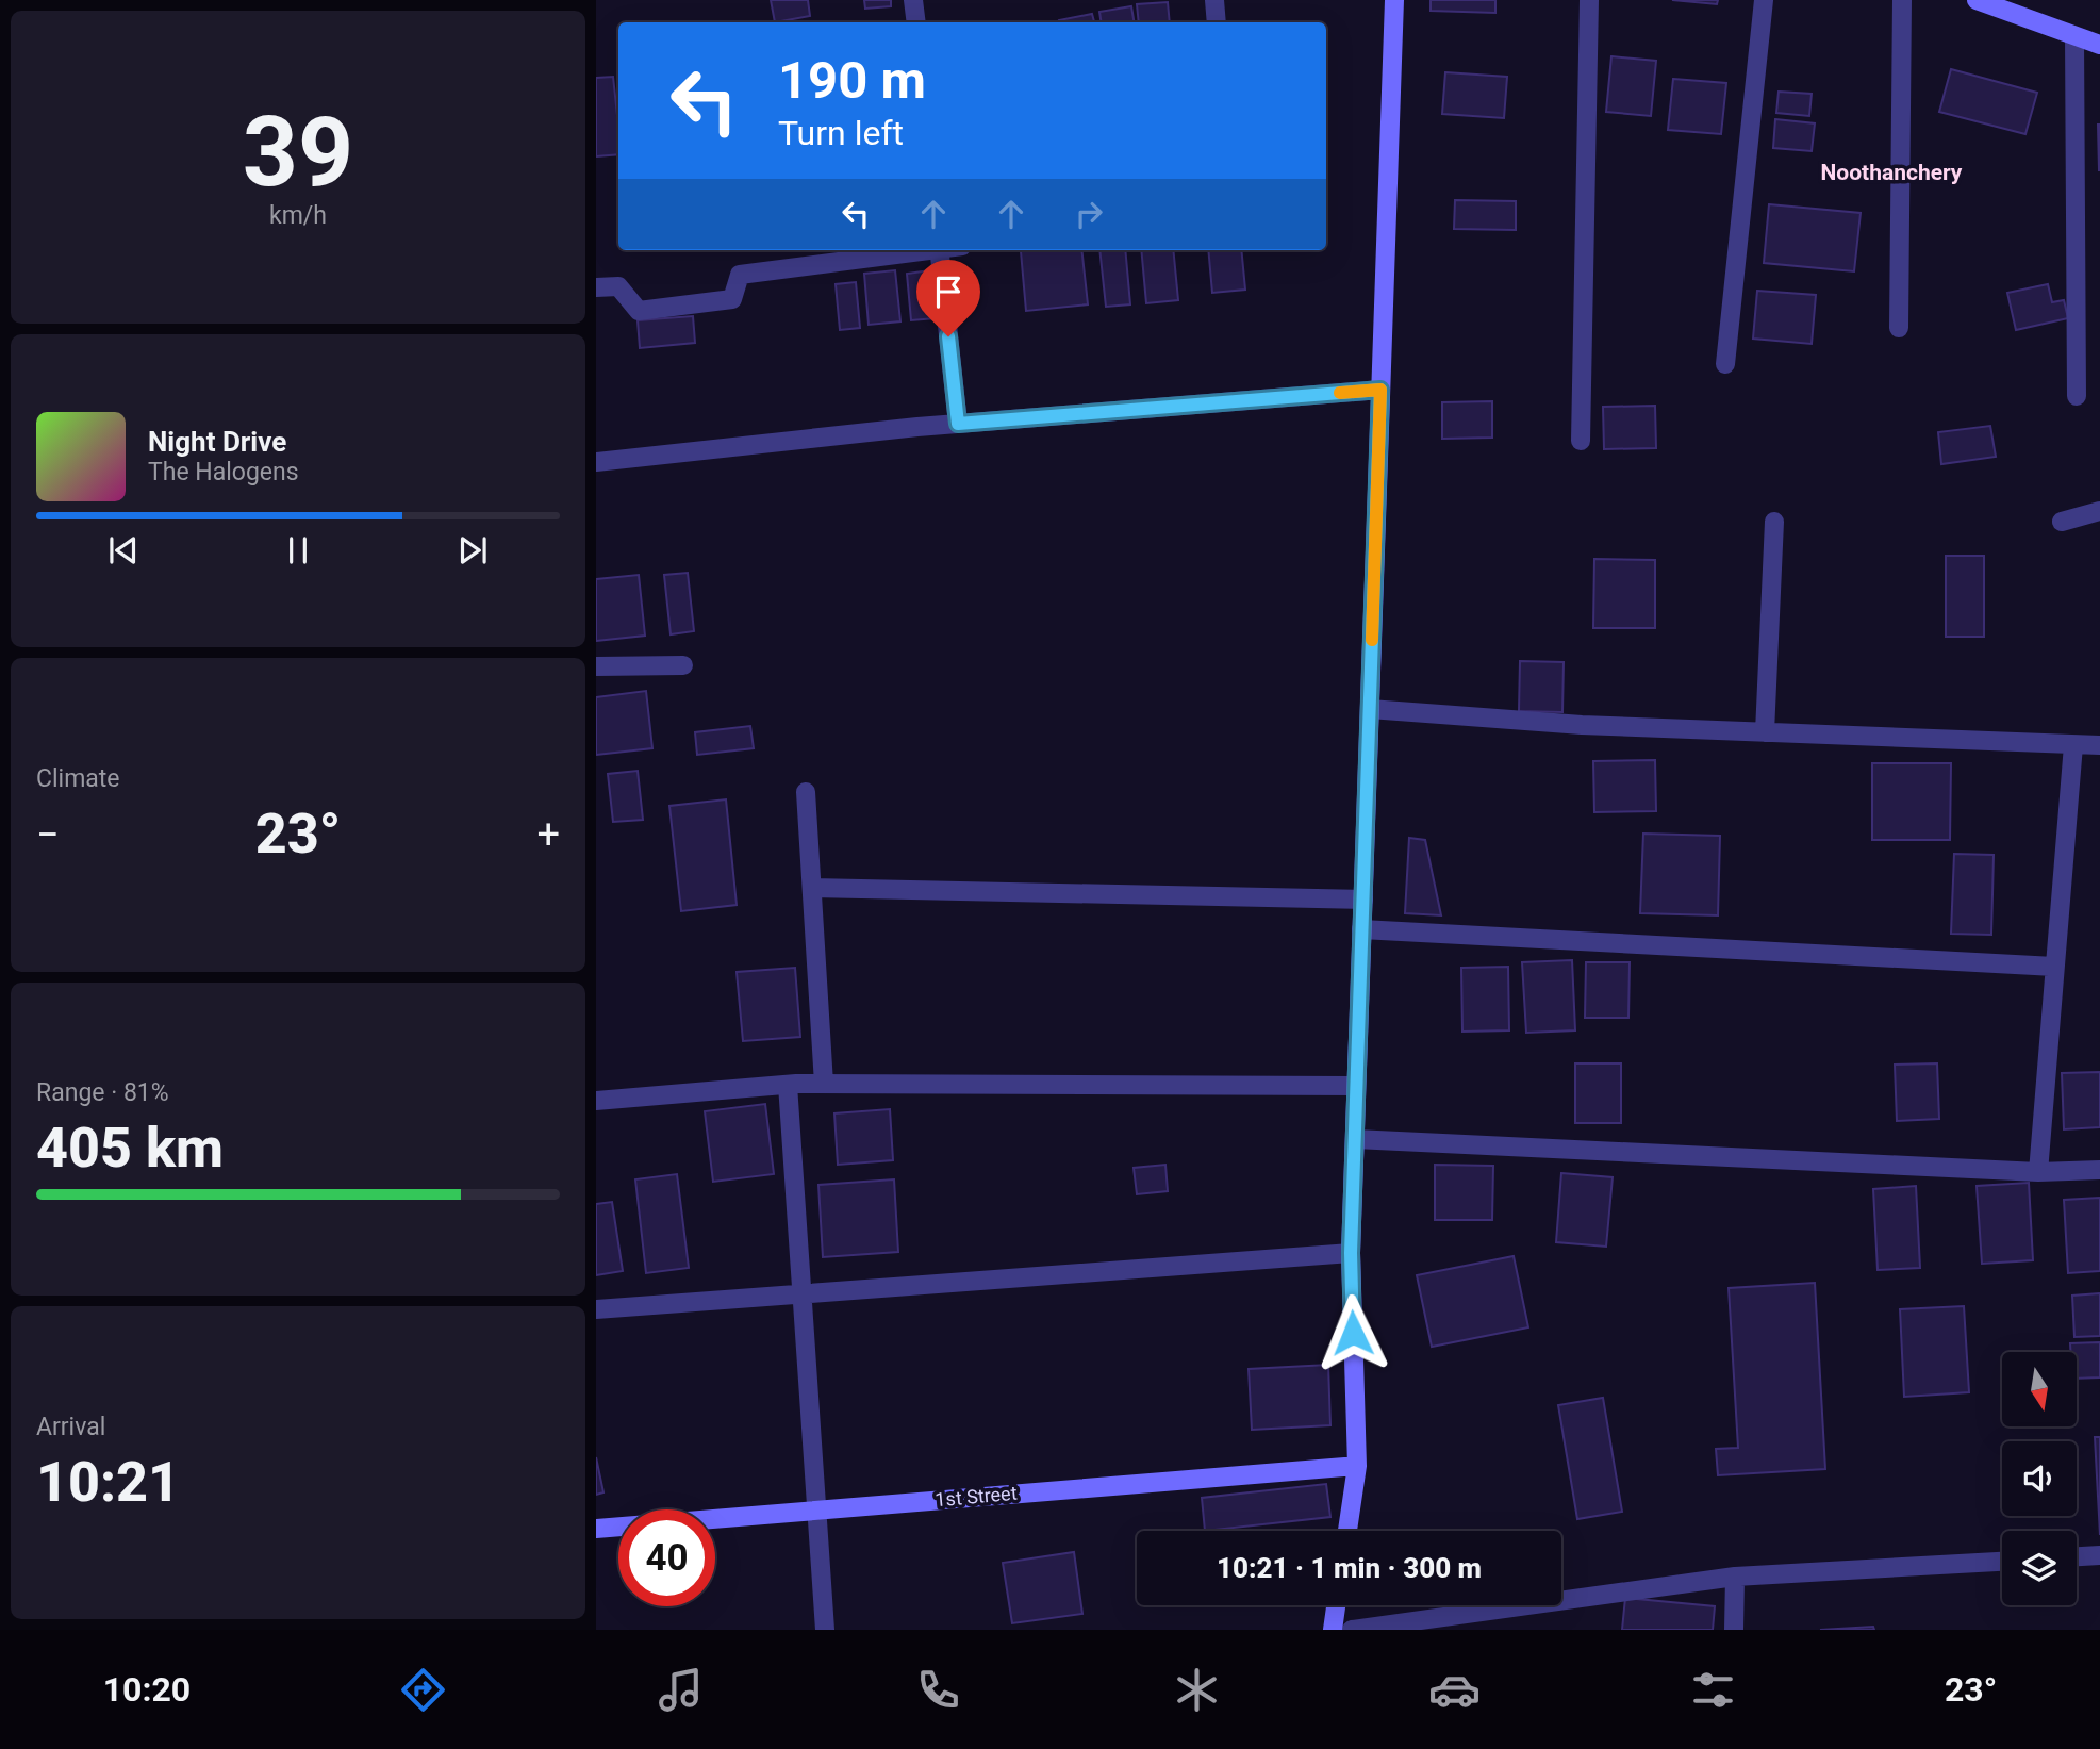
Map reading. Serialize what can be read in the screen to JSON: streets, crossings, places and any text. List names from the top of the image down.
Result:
{
  "streets": {
    "street": ["1st Street"]
  },
  "districts": ["Noothanchery"],
  "north": "bottom",
  "page": {
    "tile": [
      ["39", "km/h"],
      "Climate",
      ["Range · 81%", "405 km"],
      ["Arrival", "10:21"]
    ],
    "turn": ["190 m", "Turn left"],
    "song": ["Night Drive", "The Halogens"],
    "heat": ["−", "23°", "+"],
    "limit": "40",
    "trip": "10:21 · 1 min · 300 m",
    "tabs": ["10:20", "23°"]
  }
}
